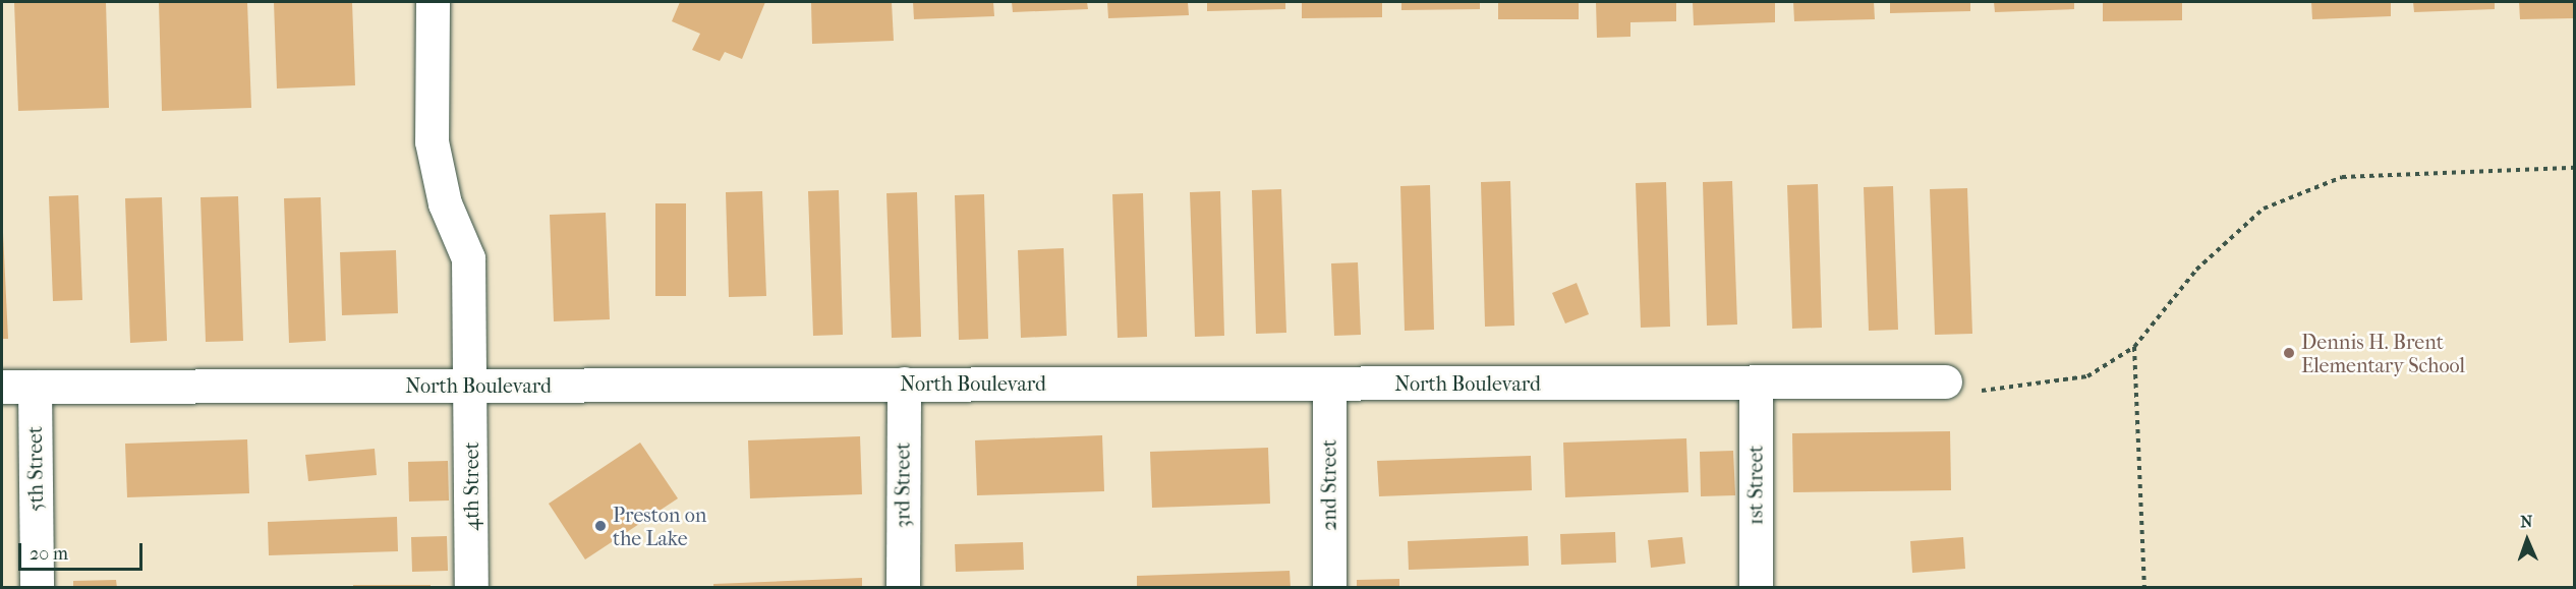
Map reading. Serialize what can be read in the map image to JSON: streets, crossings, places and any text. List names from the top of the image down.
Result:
{
  "streets": {
    "street": [
      "North Boulevard",
      "5th Street",
      "3rd Street",
      "2nd Street",
      "1st Street",
      "4th Street"
    ]
  },
  "crossings": [
    ["North Boulevard", "5th Street"],
    ["North Boulevard", "3rd Street"],
    ["North Boulevard", "2nd Street"],
    ["North Boulevard", "1st Street"],
    ["North Boulevard", "4th Street"]
  ],
  "places": ["Dennis H. Brent Elementary School", "Preston on the Lake"],
  "scale_bar": "20 m",
  "north": "top"
}
